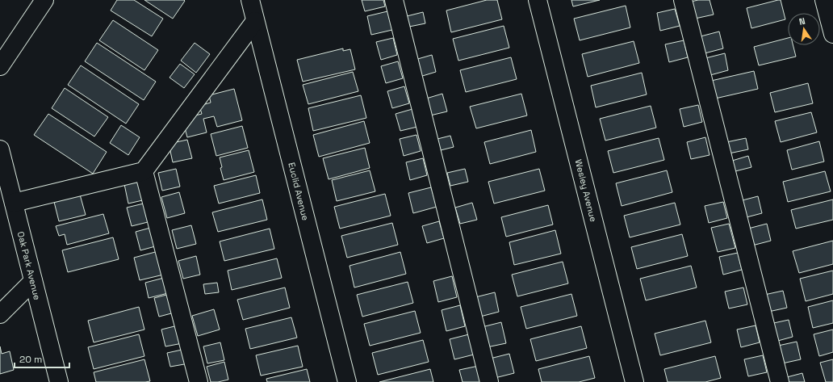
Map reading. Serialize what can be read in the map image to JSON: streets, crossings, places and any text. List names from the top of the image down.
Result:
{
  "streets": {
    "street": ["Wesley Avenue", "Euclid Avenue", "Oak Park Avenue"]
  },
  "scale_bar": "20 m",
  "north": "top"
}
